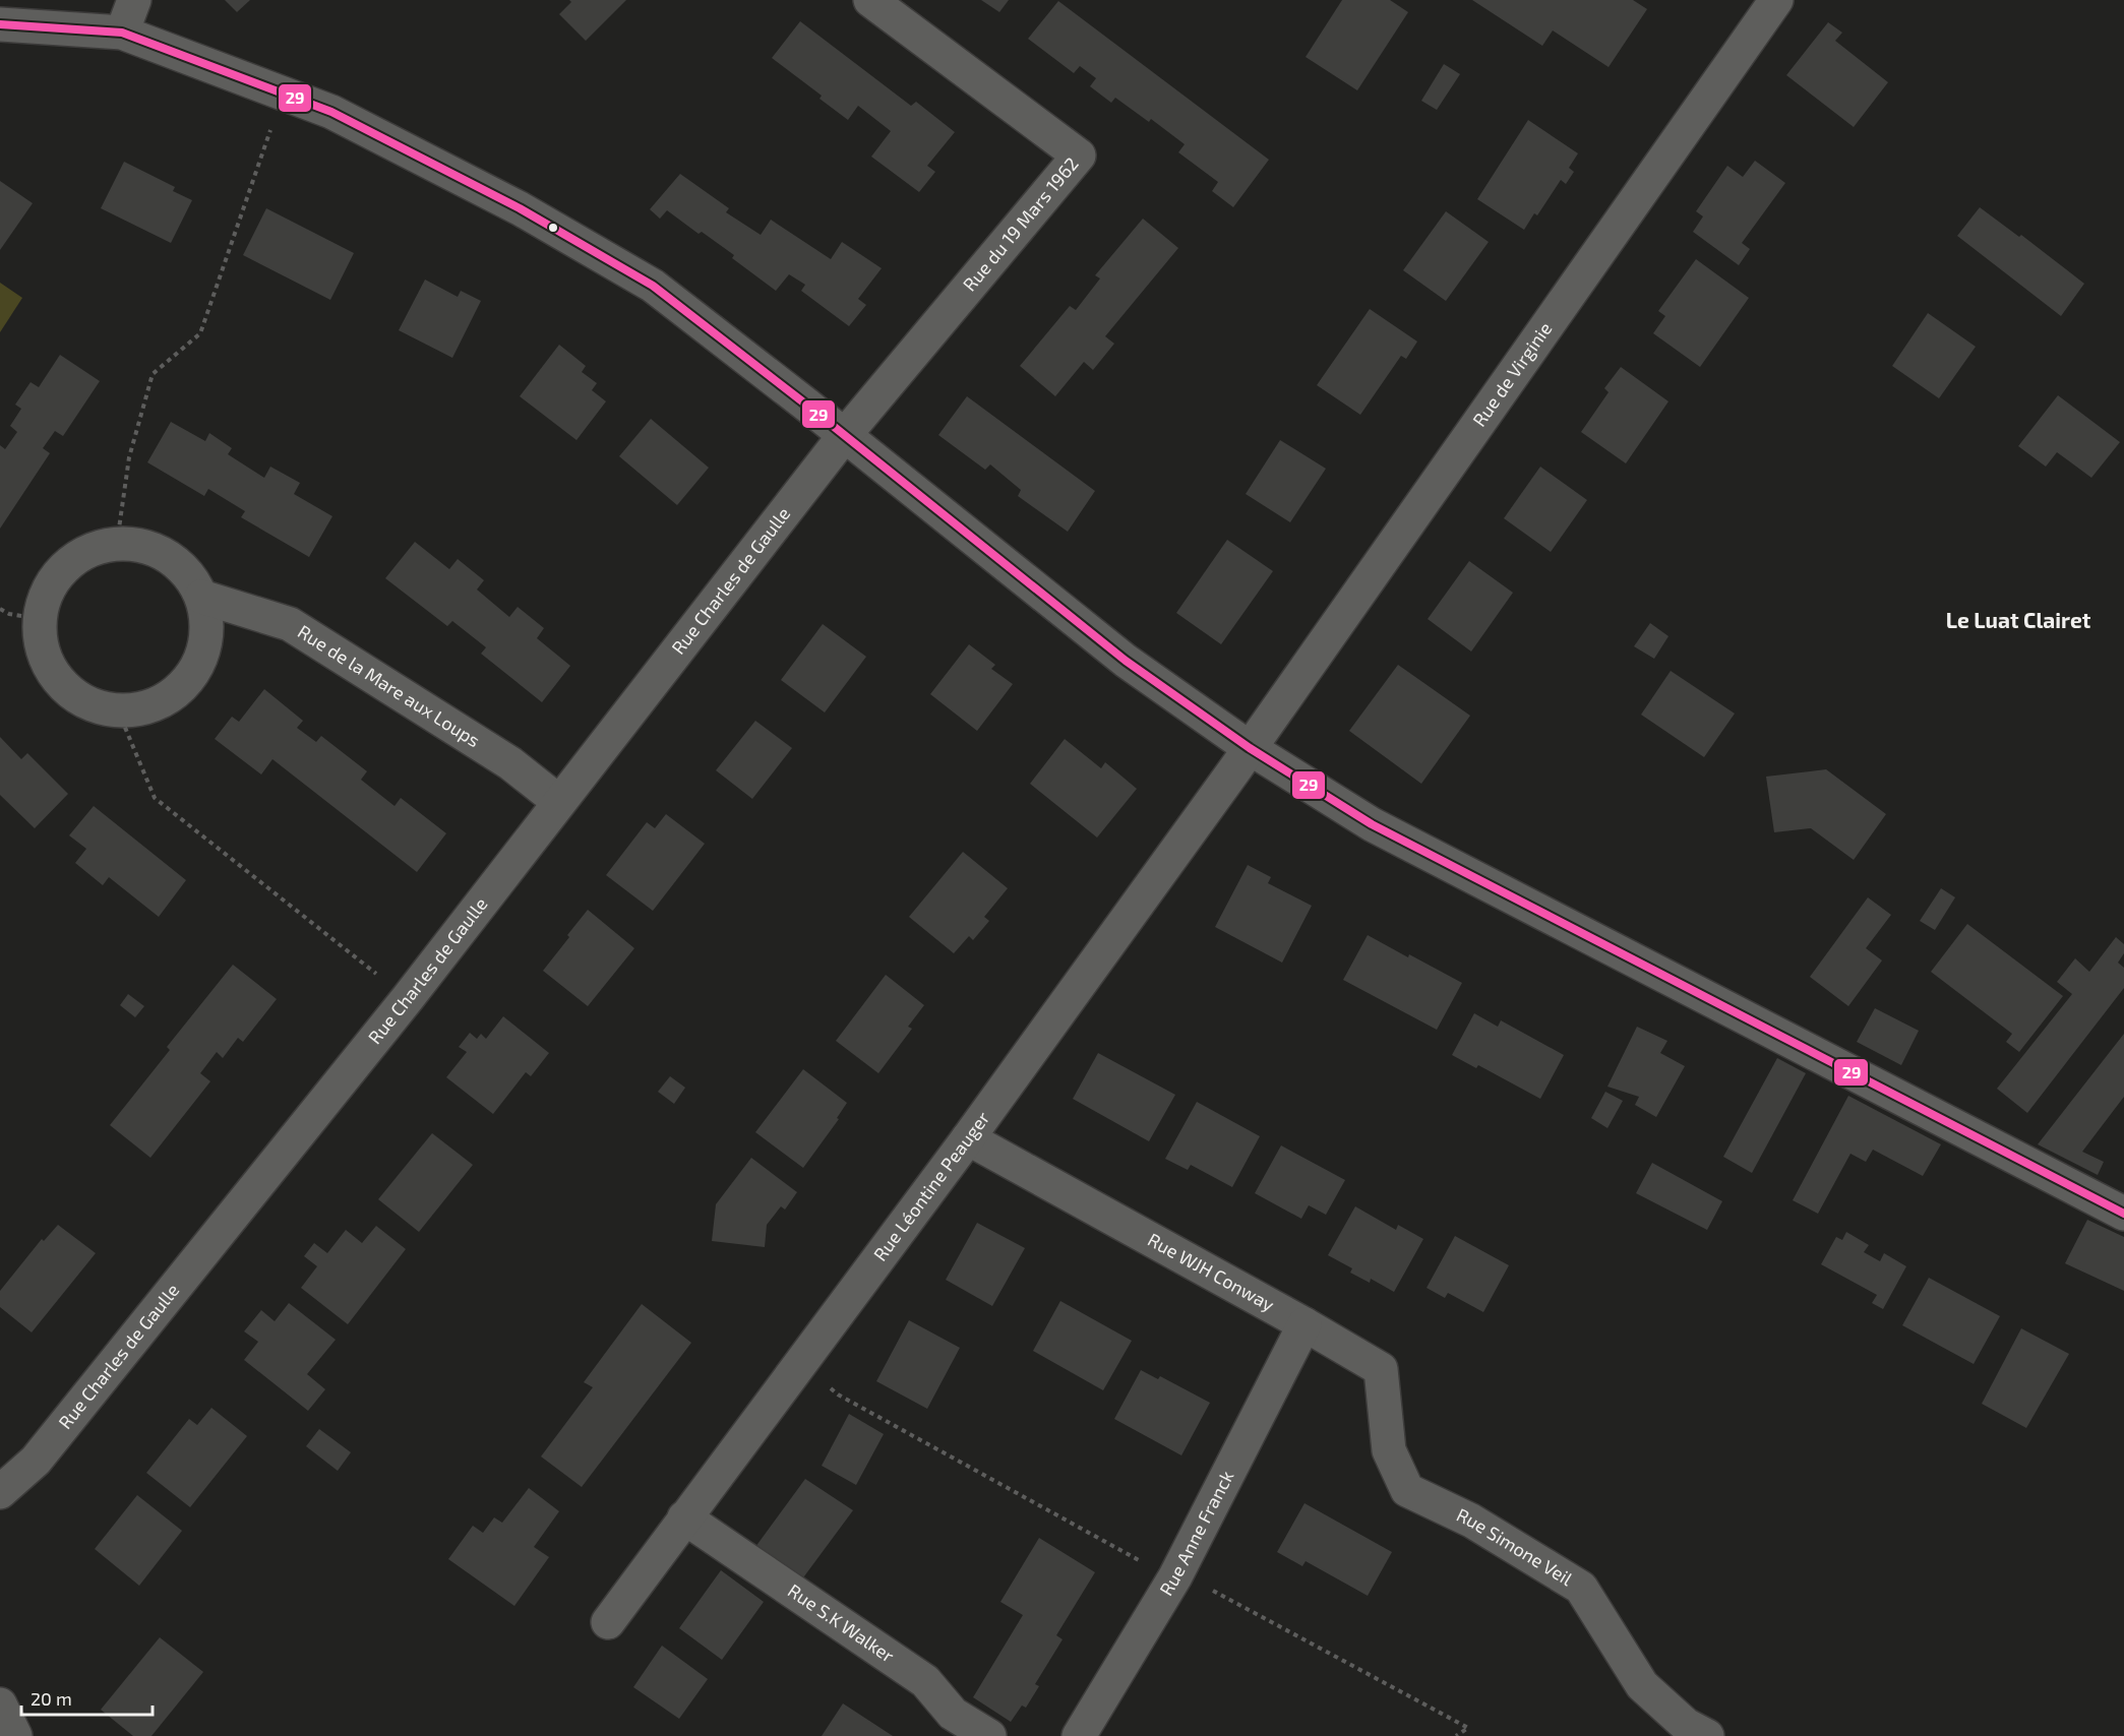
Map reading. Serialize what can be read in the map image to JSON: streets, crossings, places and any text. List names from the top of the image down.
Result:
{
  "streets": {
    "street": [
      "Rue du 19 Mars 1962",
      "Rue de Virginie",
      "Rue Charles de Gaulle",
      "Rue de la Mare aux Loups",
      "Rue Léontine Peauger",
      "Rue WJH Conway",
      "Rue Anne Franck",
      "Rue Simone Veil",
      "Rue S.K Walker"
    ]
  },
  "crossings": [
    ["Rue du 19 Mars 1962", "Rue Charles de Gaulle"],
    ["Rue de Virginie", "Rue Léontine Peauger"],
    ["Rue Charles de Gaulle", "Rue de la Mare aux Loups"],
    ["Rue Léontine Peauger", "Rue WJH Conway"],
    ["Rue Léontine Peauger", "Rue S.K Walker"],
    ["Rue WJH Conway", "Rue Anne Franck"],
    ["Rue WJH Conway", "Rue Simone Veil"]
  ],
  "districts": ["Le Luat Clairet"],
  "lines": ["transit line 29"],
  "scale_bar": "20 m"
}
